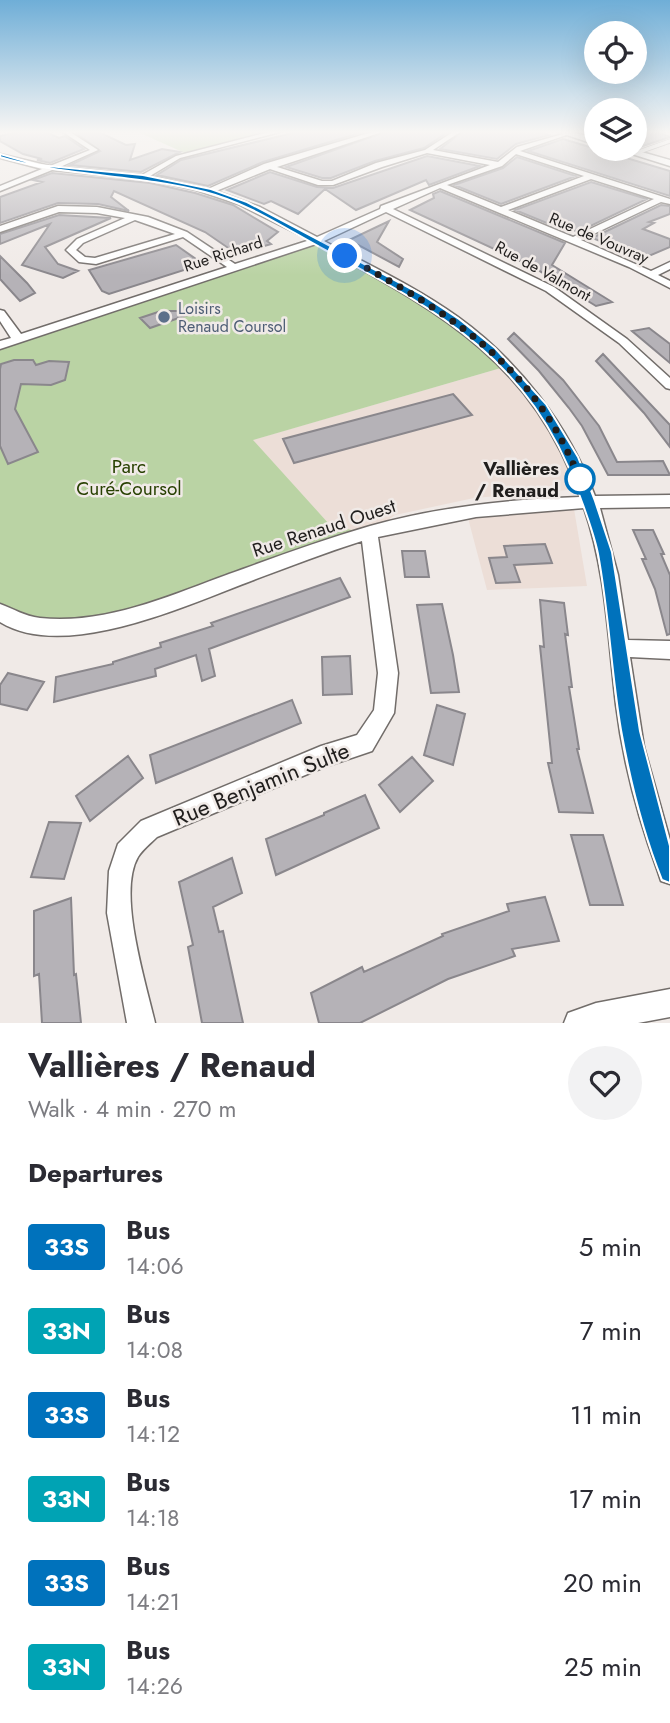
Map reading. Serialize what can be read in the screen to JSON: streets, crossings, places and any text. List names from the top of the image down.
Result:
{
  "streets": {
    "street": [
      "Rue de Vouvray",
      "Rue Richard",
      "Rue de Valmont",
      "Rue Renaud Ouest",
      "Rue Benjamin Sulte"
    ]
  },
  "crossings": [
    ["Rue de Vouvray", "Rue Richard"],
    ["Rue Richard", "Rue de Valmont"],
    ["Rue Renaud Ouest", "Rue Benjamin Sulte"]
  ],
  "parks": ["Parc Curé-Coursol"],
  "places": ["Loisirs Renaud Coursol", "Vallières / Renaud"],
  "lines": ["bus line 33S"],
  "page": {
    "heading": [
      ["Vallières / Renaud", "Walk · 4 min · 270 m"],
      "Departures"
    ],
    "list": [
      {
        "mark": "33S",
        "name": "Bus",
        "note": "14:06",
        "value": "5 min"
      },
      {
        "mark": "33N",
        "name": "Bus",
        "note": "14:08",
        "value": "7 min"
      },
      {
        "mark": "33S",
        "name": "Bus",
        "note": "14:12",
        "value": "11 min"
      },
      {
        "mark": "33N",
        "name": "Bus",
        "note": "14:18",
        "value": "17 min"
      },
      {
        "mark": "33S",
        "name": "Bus",
        "note": "14:21",
        "value": "20 min"
      },
      {
        "mark": "33N",
        "name": "Bus",
        "note": "14:26",
        "value": "25 min"
      }
    ]
  }
}
